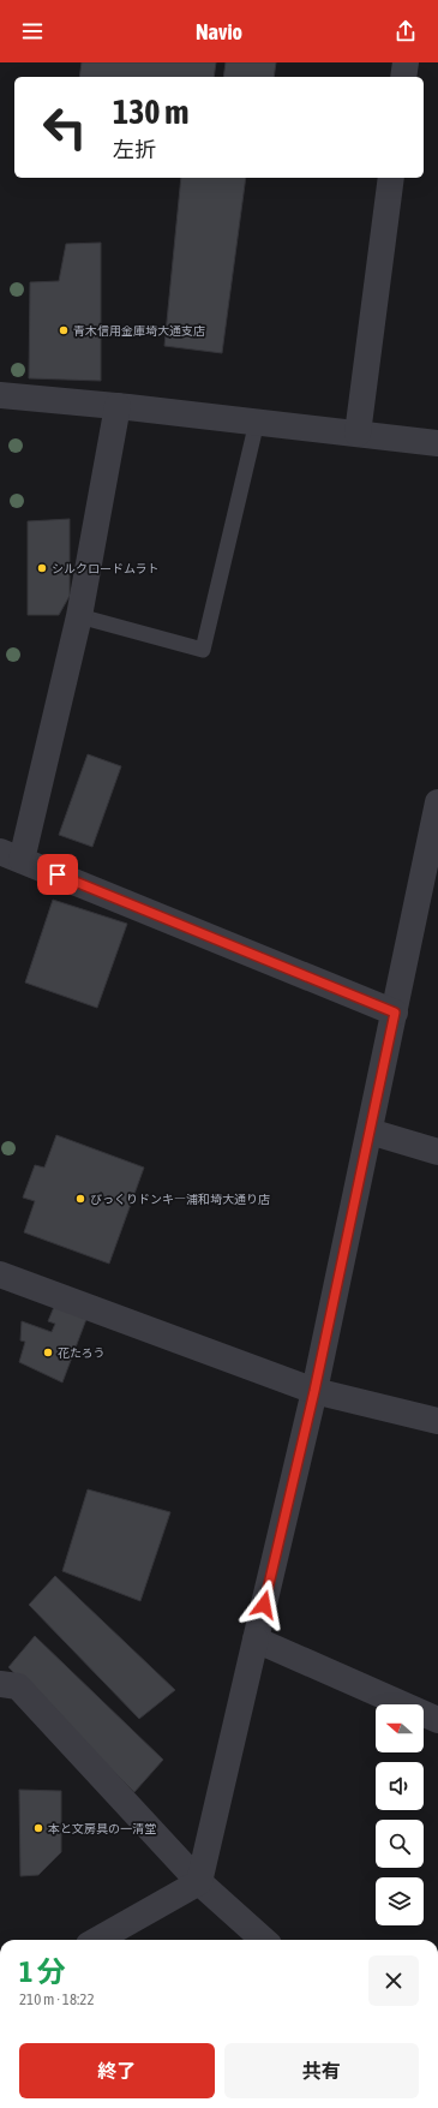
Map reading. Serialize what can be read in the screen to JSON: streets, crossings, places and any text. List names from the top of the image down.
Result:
{
  "places": [
    "青木信用金庫埼大通支店",
    "シルクロードムラト",
    "びっくりドンキ―浦和埼大通り店",
    "花たろう",
    "本と文房具の一清堂"
  ],
  "north": "left",
  "page": {
    "header": "Navio",
    "turn": ["130 m", "左折"],
    "heading": ["1 分", "210 m · 18:22"],
    "buttons": ["終了", "共有"]
  }
}
